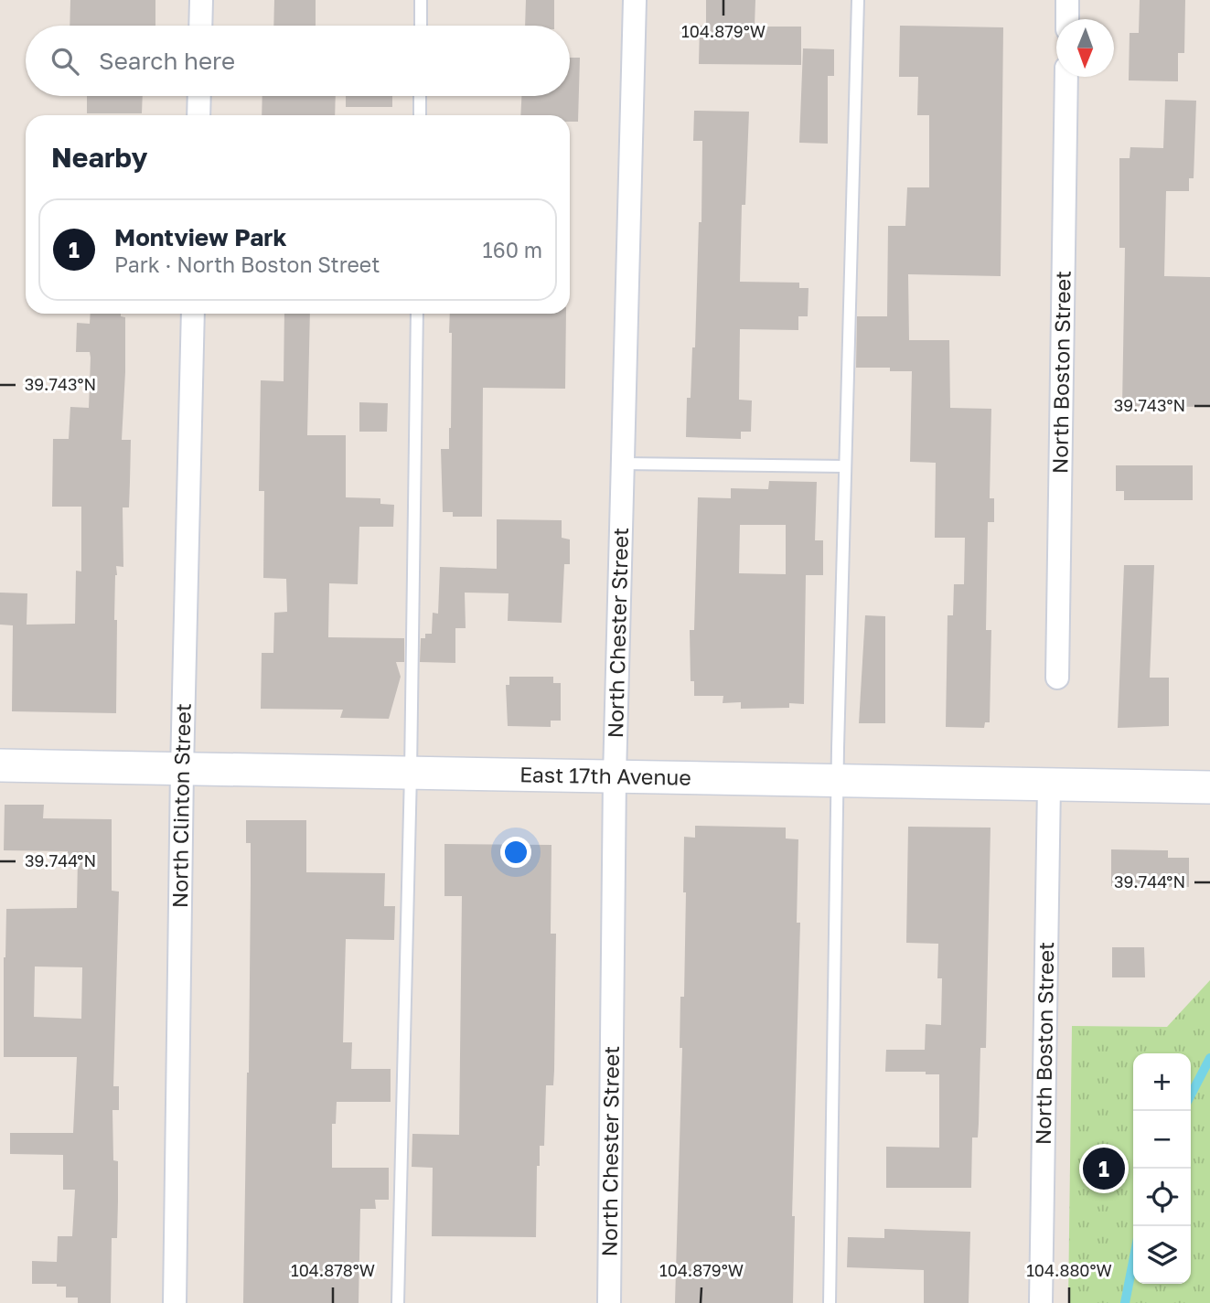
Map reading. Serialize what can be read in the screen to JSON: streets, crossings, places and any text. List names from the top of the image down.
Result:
{
  "streets": {
    "street": [
      "North Boston Street",
      "North Chester Street",
      "East 17th Avenue",
      "North Clinton Street"
    ]
  },
  "crossings": [
    ["North Boston Street", "East 17th Avenue"],
    ["North Chester Street", "East 17th Avenue"],
    ["East 17th Avenue", "North Clinton Street"]
  ],
  "north": "bottom",
  "page": {
    "search": "Search here",
    "heading": "Nearby",
    "list": [
      {
        "mark": "1",
        "name": "Montview Park",
        "note": "Park · North Boston Street",
        "value": "160 m"
      }
    ],
    "map_buttons": ["+", "−"],
    "pins": "1"
  },
  "coordinates": [
    "104.879°W",
    "39.743°N",
    "39.744°N",
    "104.878°W",
    "104.880°W"
  ]
}
